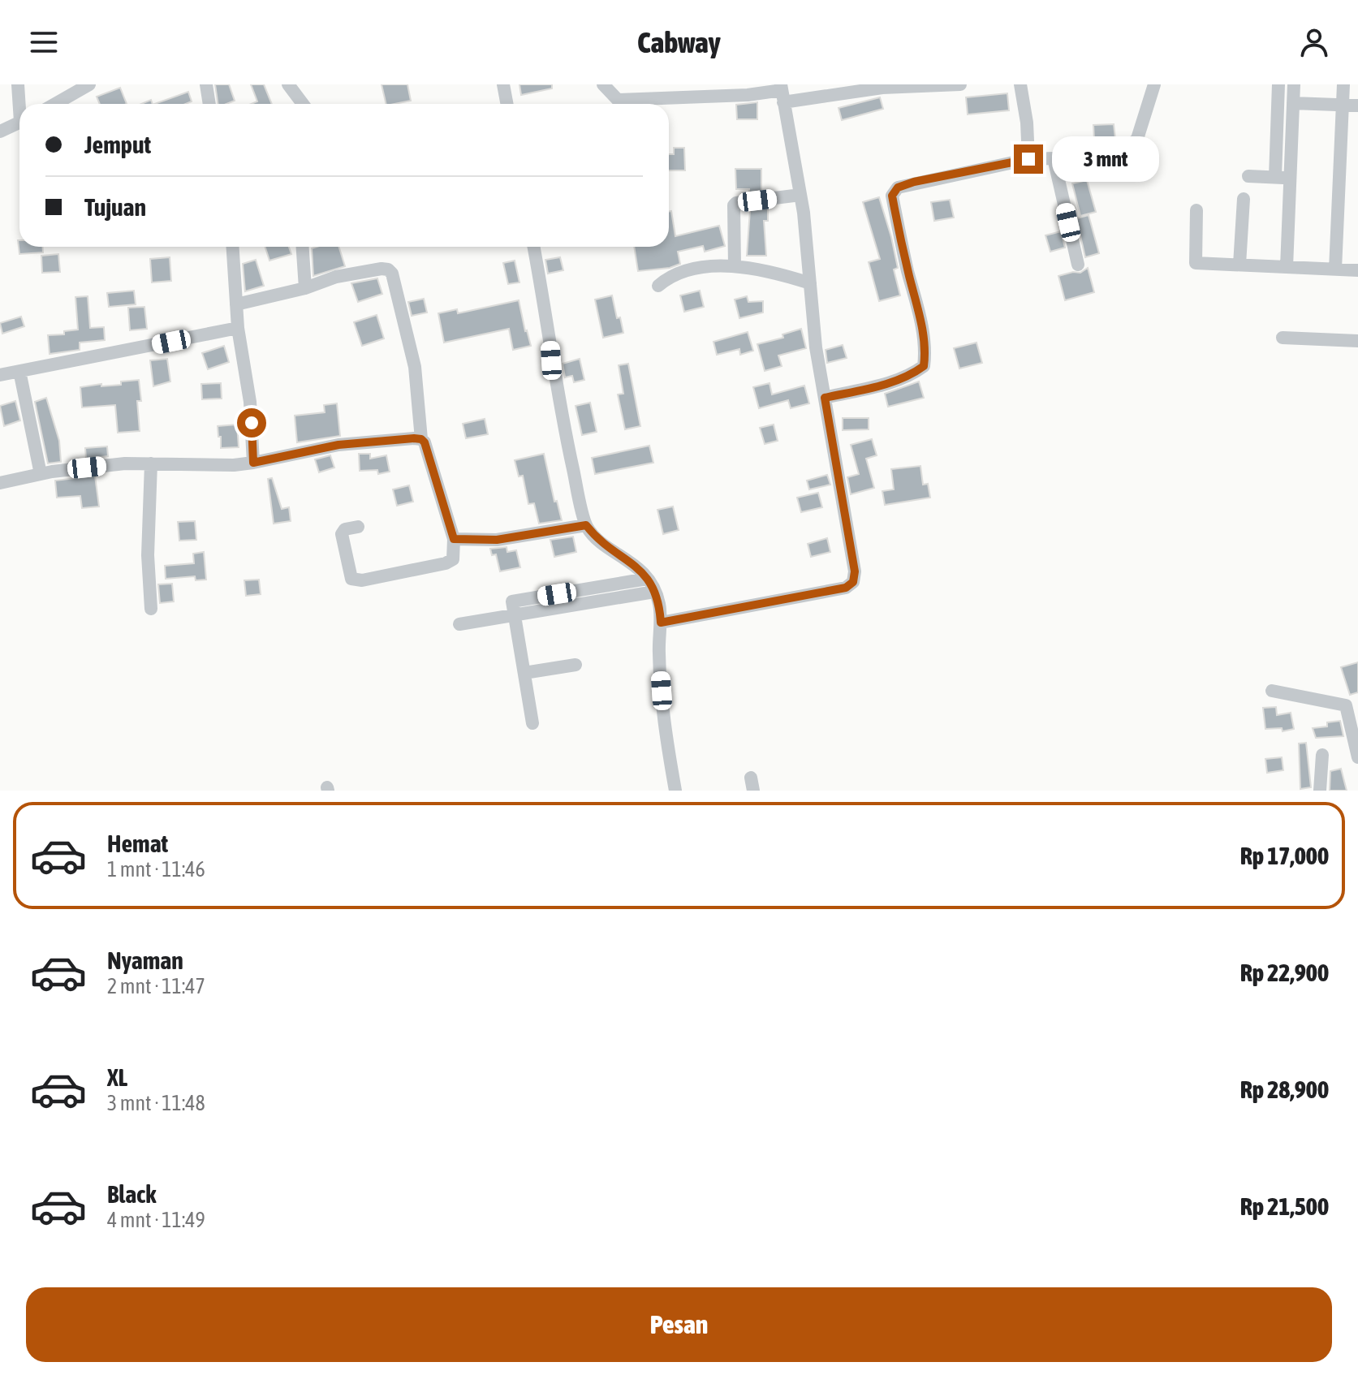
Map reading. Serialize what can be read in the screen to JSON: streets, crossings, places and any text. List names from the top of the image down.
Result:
{
  "page": {
    "header": "Cabway",
    "banner": ["Jemput", "Tujuan"],
    "bubble": "3 mnt",
    "list": [
      {
        "name": "Hemat",
        "note": "1 mnt · 11:46",
        "value": "Rp 17,000"
      },
      {
        "name": "Nyaman",
        "note": "2 mnt · 11:47",
        "value": "Rp 22,900"
      },
      {
        "name": "XL",
        "note": "3 mnt · 11:48",
        "value": "Rp 28,900"
      },
      {
        "name": "Black",
        "note": "4 mnt · 11:49",
        "value": "Rp 21,500"
      }
    ],
    "buttons": "Pesan"
  }
}
